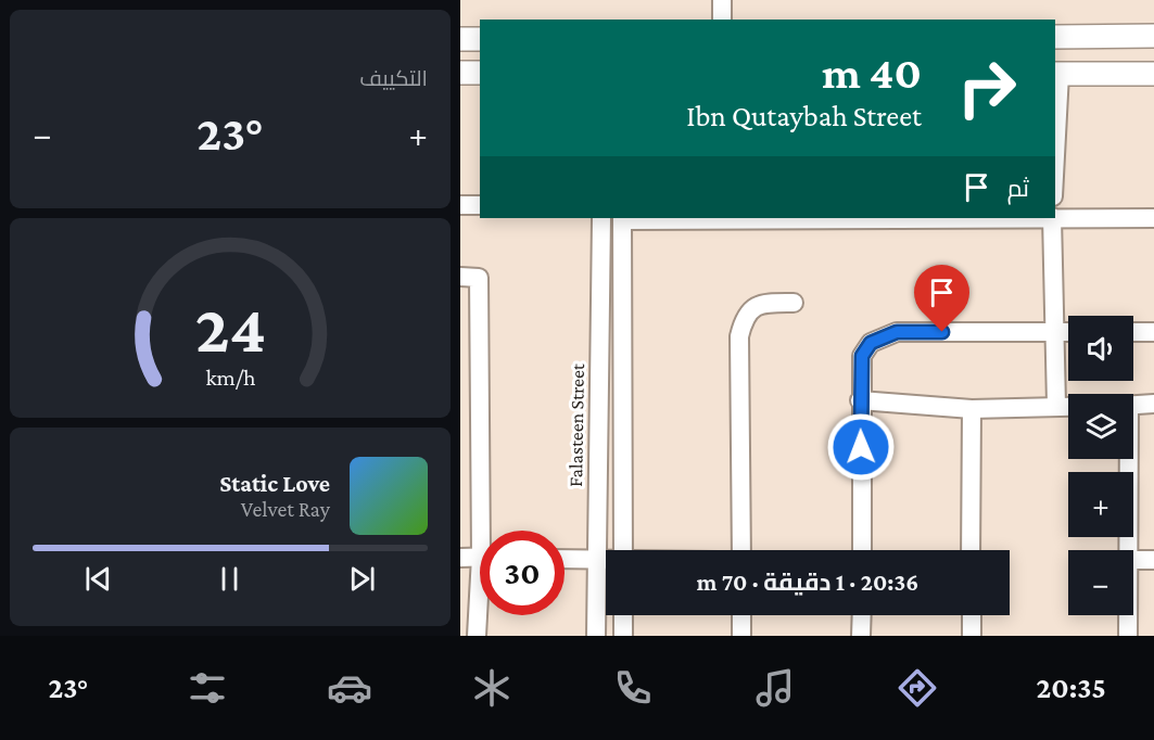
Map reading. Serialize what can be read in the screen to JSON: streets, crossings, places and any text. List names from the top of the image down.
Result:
{
  "streets": {
    "street": ["Falasteen Street"]
  },
  "page": {
    "tile": "التكييف",
    "turn": ["40 m", "Ibn Qutaybah Street"],
    "heat": ["−", "23°", "+"],
    "then": "ثم",
    "map_buttons": ["+", "−"],
    "song": ["Static Love", "Velvet Ray"],
    "limit": "30",
    "trip": "20:36 · 1 دقيقة · 70 m",
    "tabs": ["20:35", "23°"],
    "gauge": ["24", "km/h"]
  }
}
